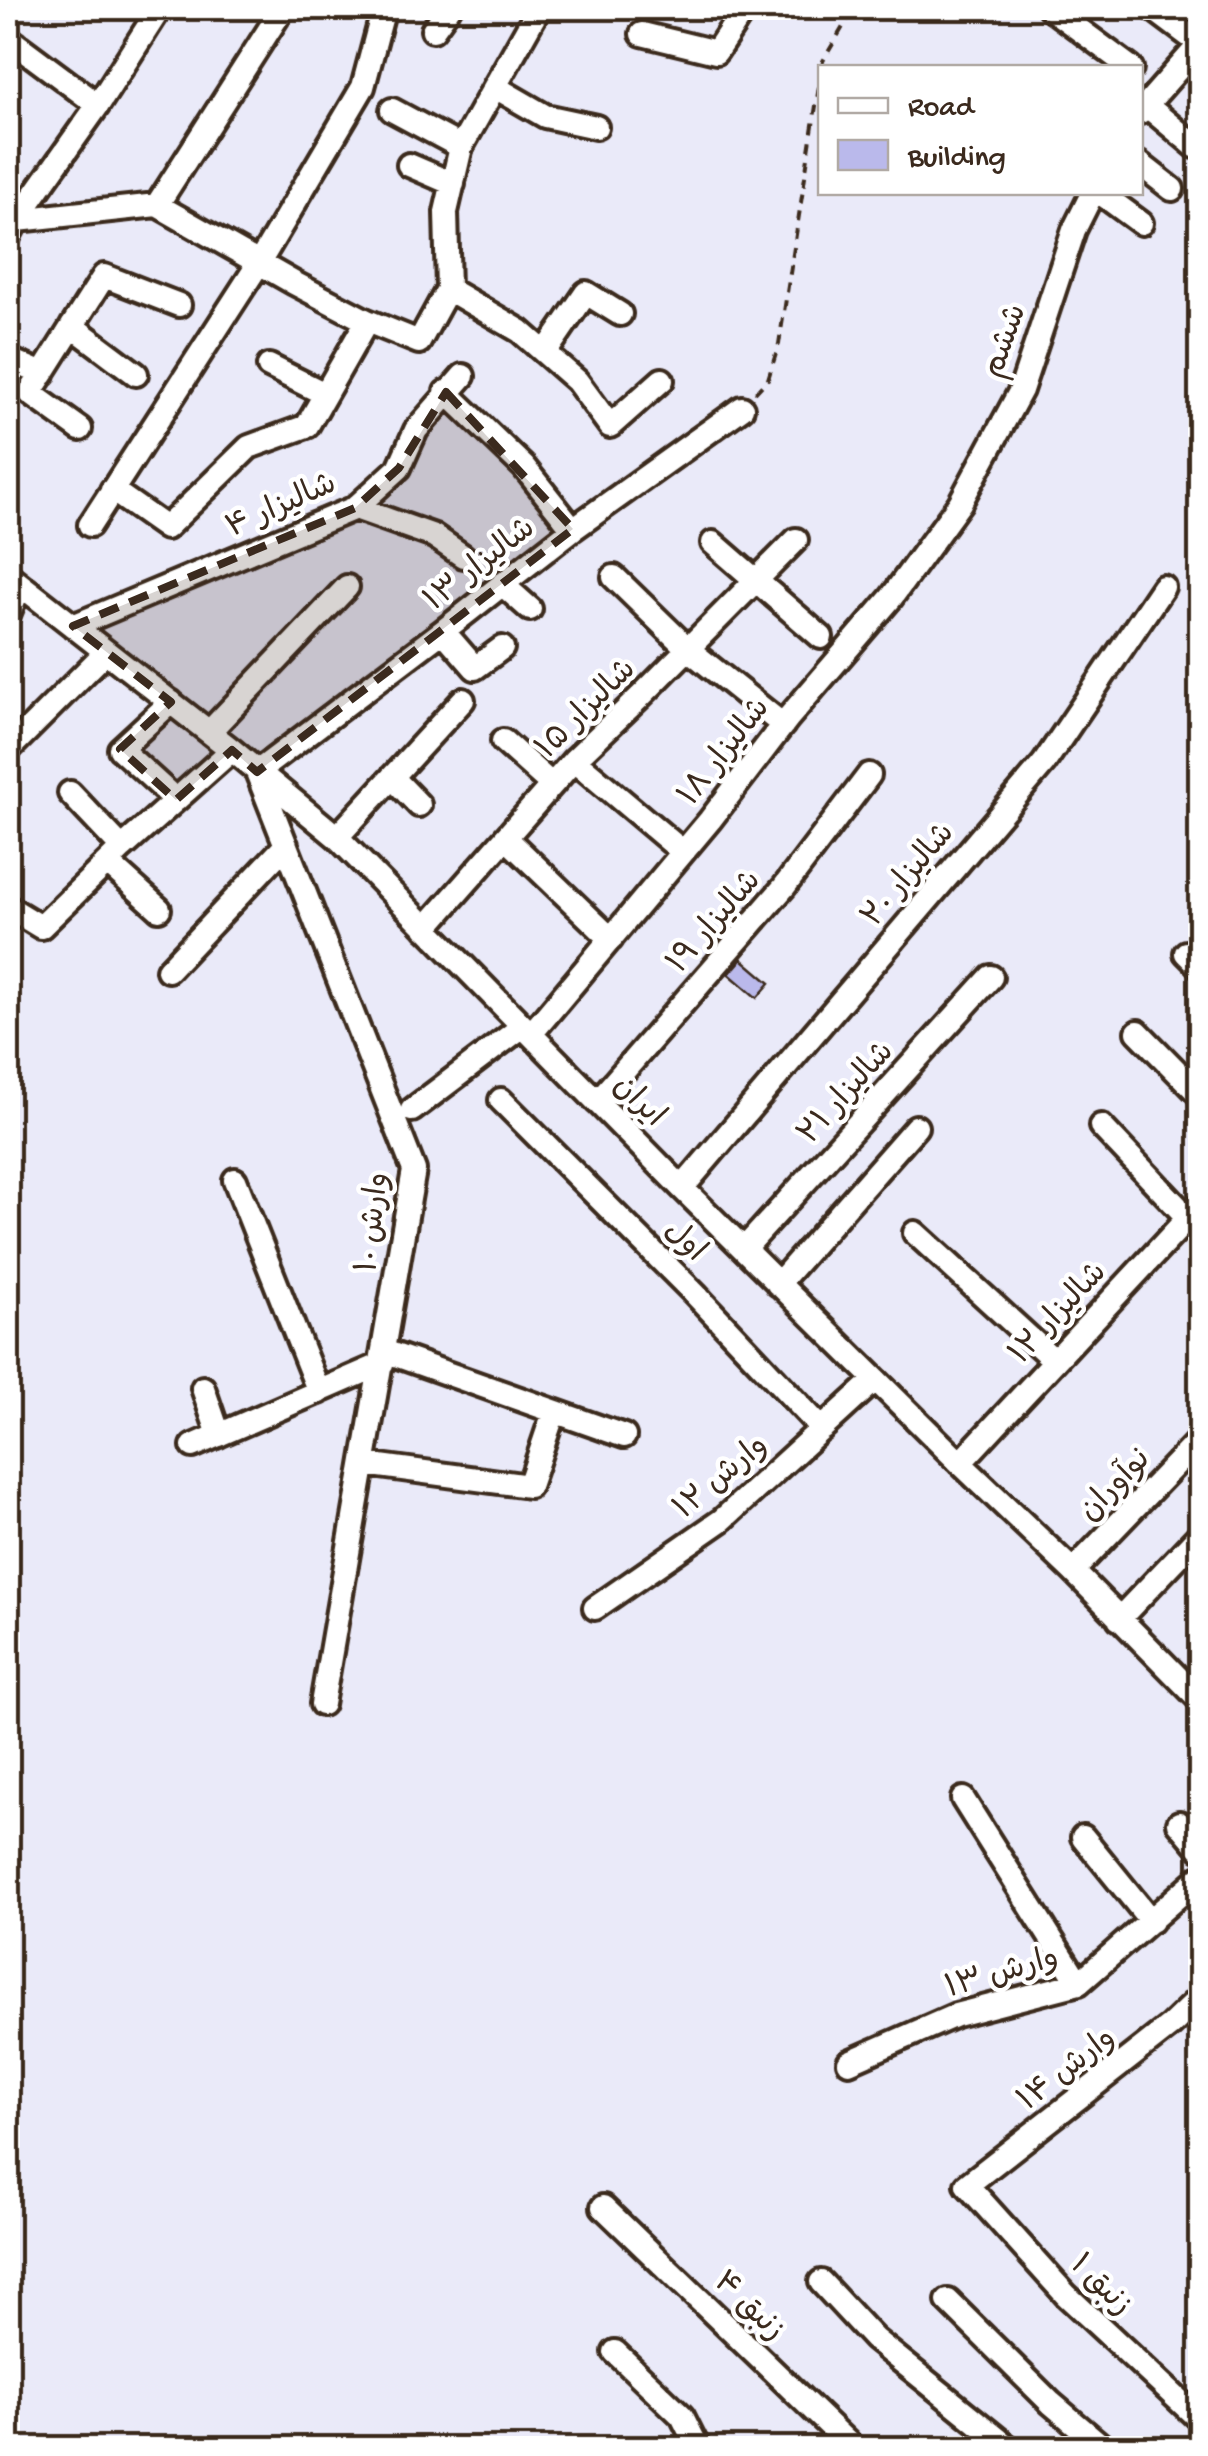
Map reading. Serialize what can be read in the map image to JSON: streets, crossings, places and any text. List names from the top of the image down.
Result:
{
  "streets": {
    "street": [
      "ششم",
      "شالیزار ۴",
      "شالیزار ۱۳",
      "شالیزار ۱۵",
      "شالیزار ۱۸",
      "شالیزار ۲۰",
      "شالیزار ۱۹",
      "شالیزار ۲۱",
      "ایران",
      "وارش ۱۰",
      "اول",
      "شالیزار ۱۲",
      "وارش ۱۲",
      "نوآوران",
      "وارش ۱۳",
      "وارش ۱۴",
      "زنبق ۱",
      "زنبق ۴"
    ]
  },
  "crossings": [
    ["ششم", "شالیزار ۱۸"],
    ["شالیزار ۴", "شالیزار ۱۳"],
    ["شالیزار ۴", "ایران"],
    ["شالیزار ۱۳", "ایران"],
    ["شالیزار ۱۳", "وارش ۱۰"],
    ["شالیزار ۱۵", "ایران"],
    ["شالیزار ۱۸", "ایران"],
    ["شالیزار ۲۰", "ایران"],
    ["شالیزار ۱۹", "ایران"],
    ["شالیزار ۲۱", "ایران"],
    ["ایران", "وارش ۱۰"],
    ["ایران", "شالیزار ۱۲"],
    ["ایران", "وارش ۱۲"],
    ["ایران", "نوآوران"],
    ["اول", "وارش ۱۲"],
    ["وارش ۱۴", "زنبق ۱"]
  ],
  "legend": ["Road", "Building"]
}
